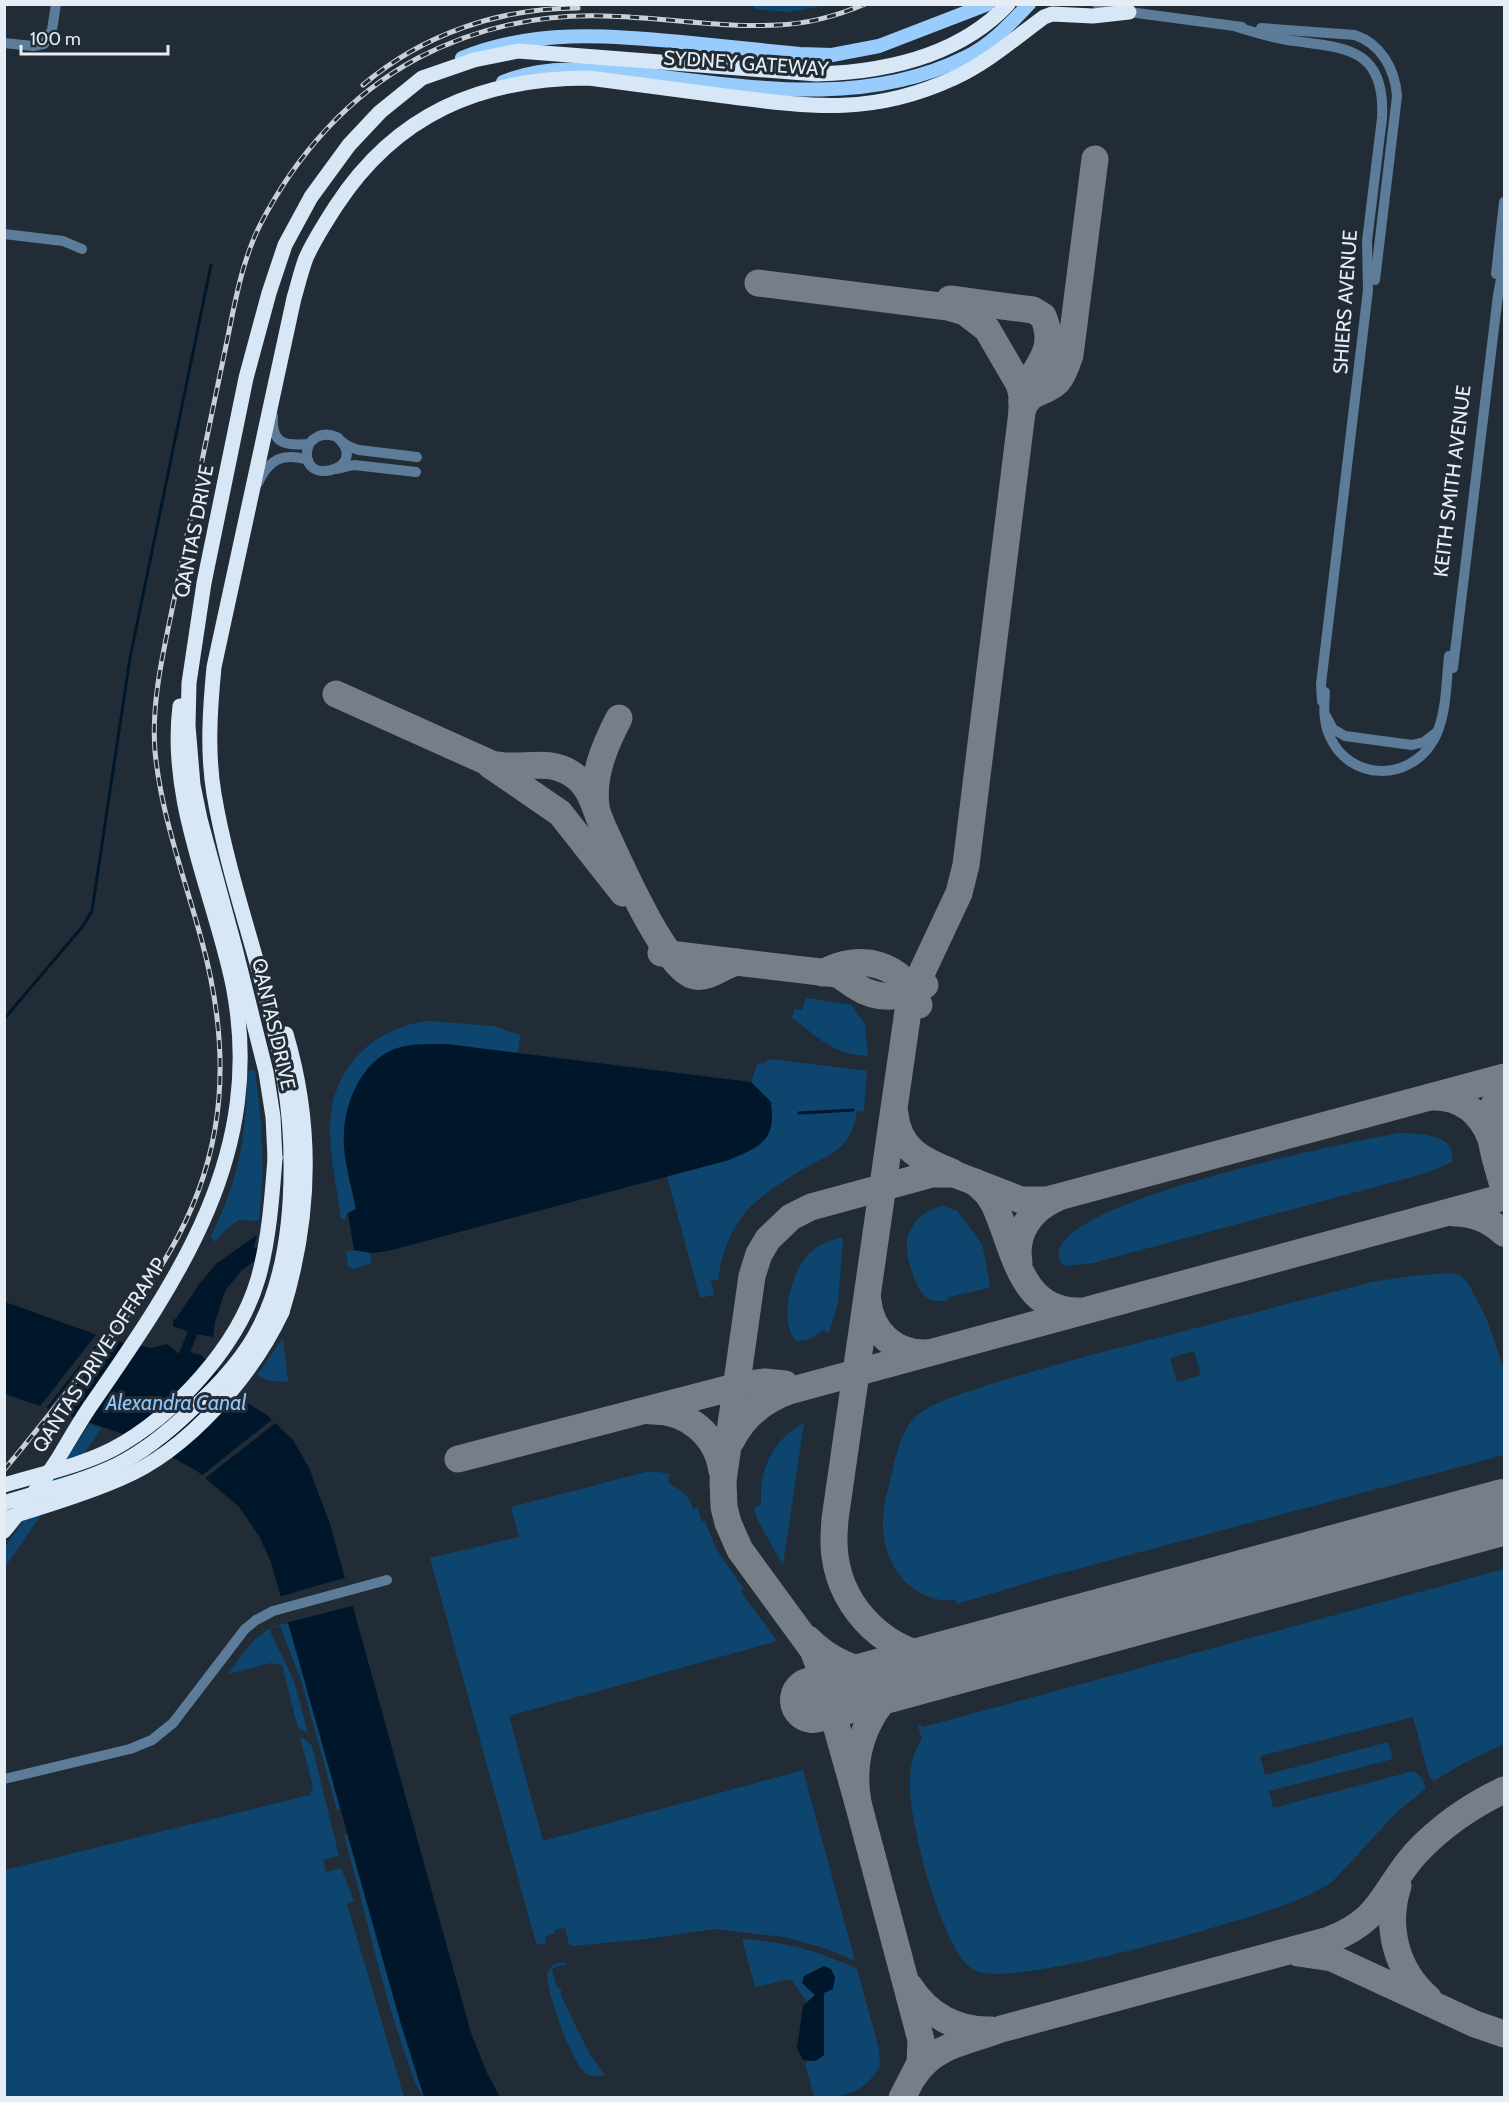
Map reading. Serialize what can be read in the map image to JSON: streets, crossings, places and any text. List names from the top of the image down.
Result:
{
  "streets": {
    "highway": ["QANTAS DRIVE", "QANTAS DRIVE OFFRAMP"],
    "main road": ["SYDNEY GATEWAY"],
    "street": ["SHIERS AVENUE", "KEITH SMITH AVENUE"]
  },
  "crossings": [
    ["SYDNEY GATEWAY", "QANTAS DRIVE"],
    ["SHIERS AVENUE", "KEITH SMITH AVENUE"],
    ["QANTAS DRIVE", "QANTAS DRIVE OFFRAMP"]
  ],
  "water": ["Alexandra Canal"],
  "scale_bar": "100 m"
}
